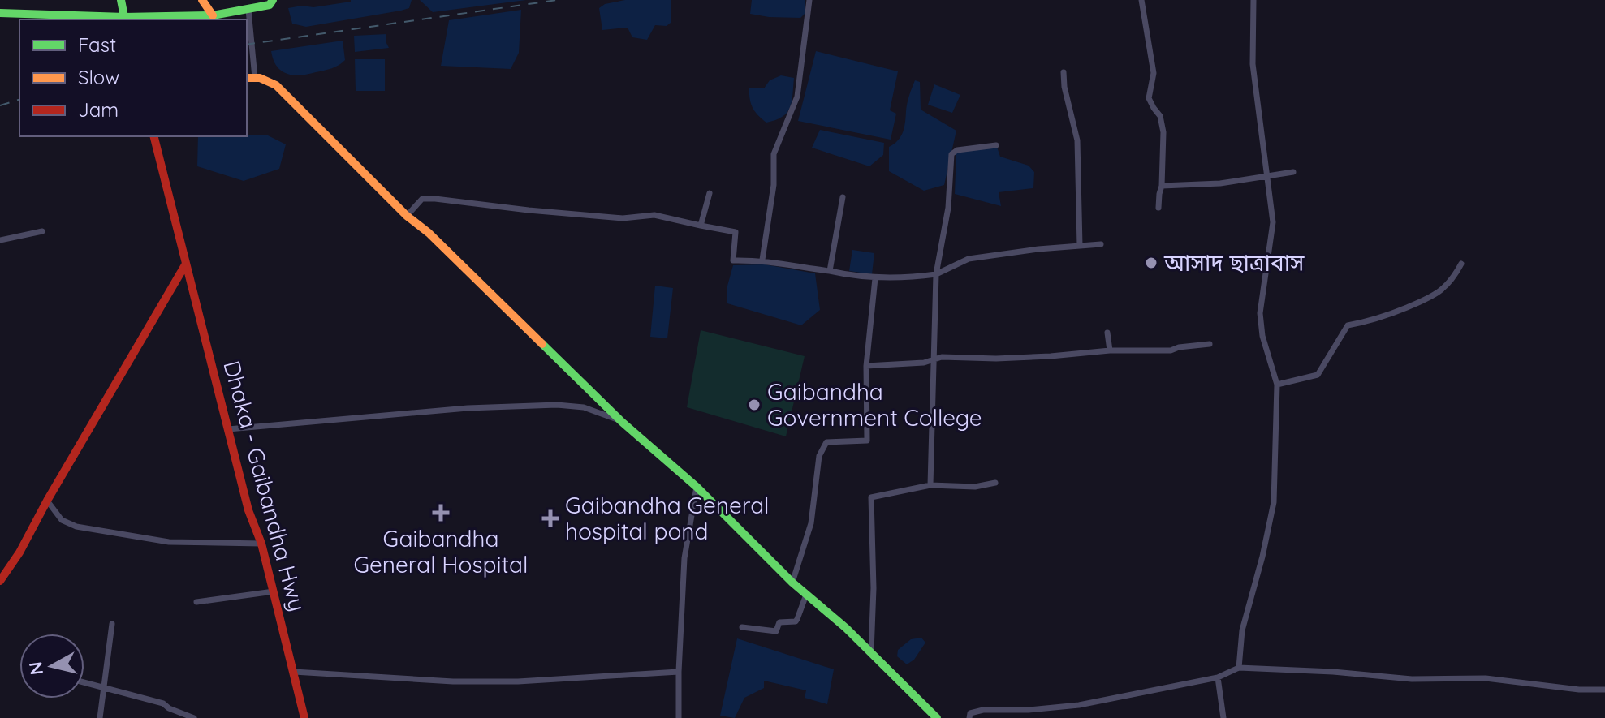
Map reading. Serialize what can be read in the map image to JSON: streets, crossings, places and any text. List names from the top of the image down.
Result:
{
  "streets": {
    "main road": ["Dhaka - Gaibandha Hwy"]
  },
  "places": {
    "other": ["আসাদ ছাত্রাবাস", "Gaibandha Government College"],
    "health": ["Gaibandha General Hospital", "Gaibandha General hospital pond"]
  },
  "legend": ["Fast", "Slow", "Jam"],
  "north": "left"
}
